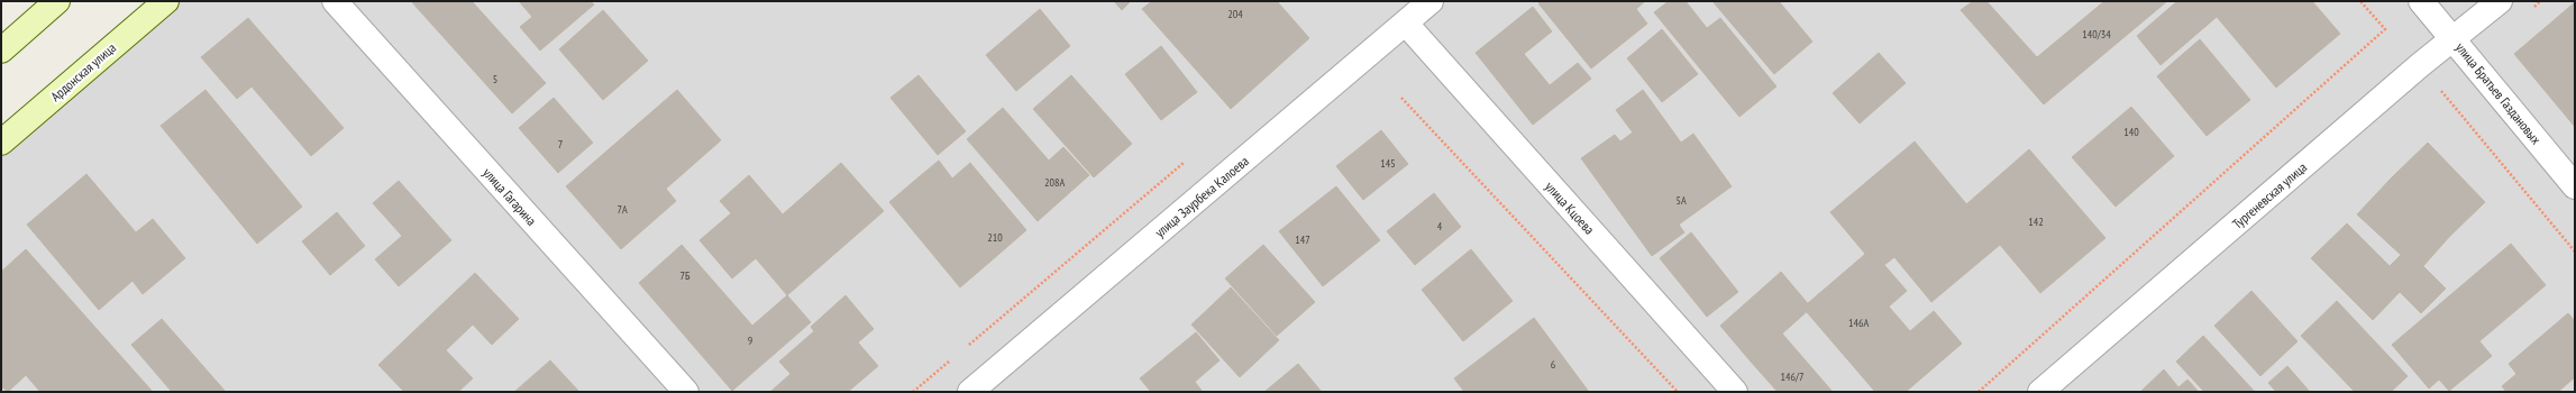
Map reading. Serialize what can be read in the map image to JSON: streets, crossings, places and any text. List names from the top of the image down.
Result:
{
  "streets": {
    "main road": ["Ардонская улица"],
    "street": [
      "улица Братьев Газдановых",
      "Тургеневская улица",
      "улица Гагарина",
      "улица Заурбека Калоева",
      "улица Кцоева"
    ]
  },
  "crossings": [
    ["улица Братьев Газдановых", "Тургеневская улица"],
    ["улица Заурбека Калоева", "улица Кцоева"]
  ],
  "house_numbers": [
    "204",
    "140/34",
    "5",
    "140",
    "7",
    "145",
    "208А",
    "5А",
    "7А",
    "142",
    "4",
    "210",
    "147",
    "7Б",
    "146А",
    "9",
    "6",
    "146/7"
  ]
}
